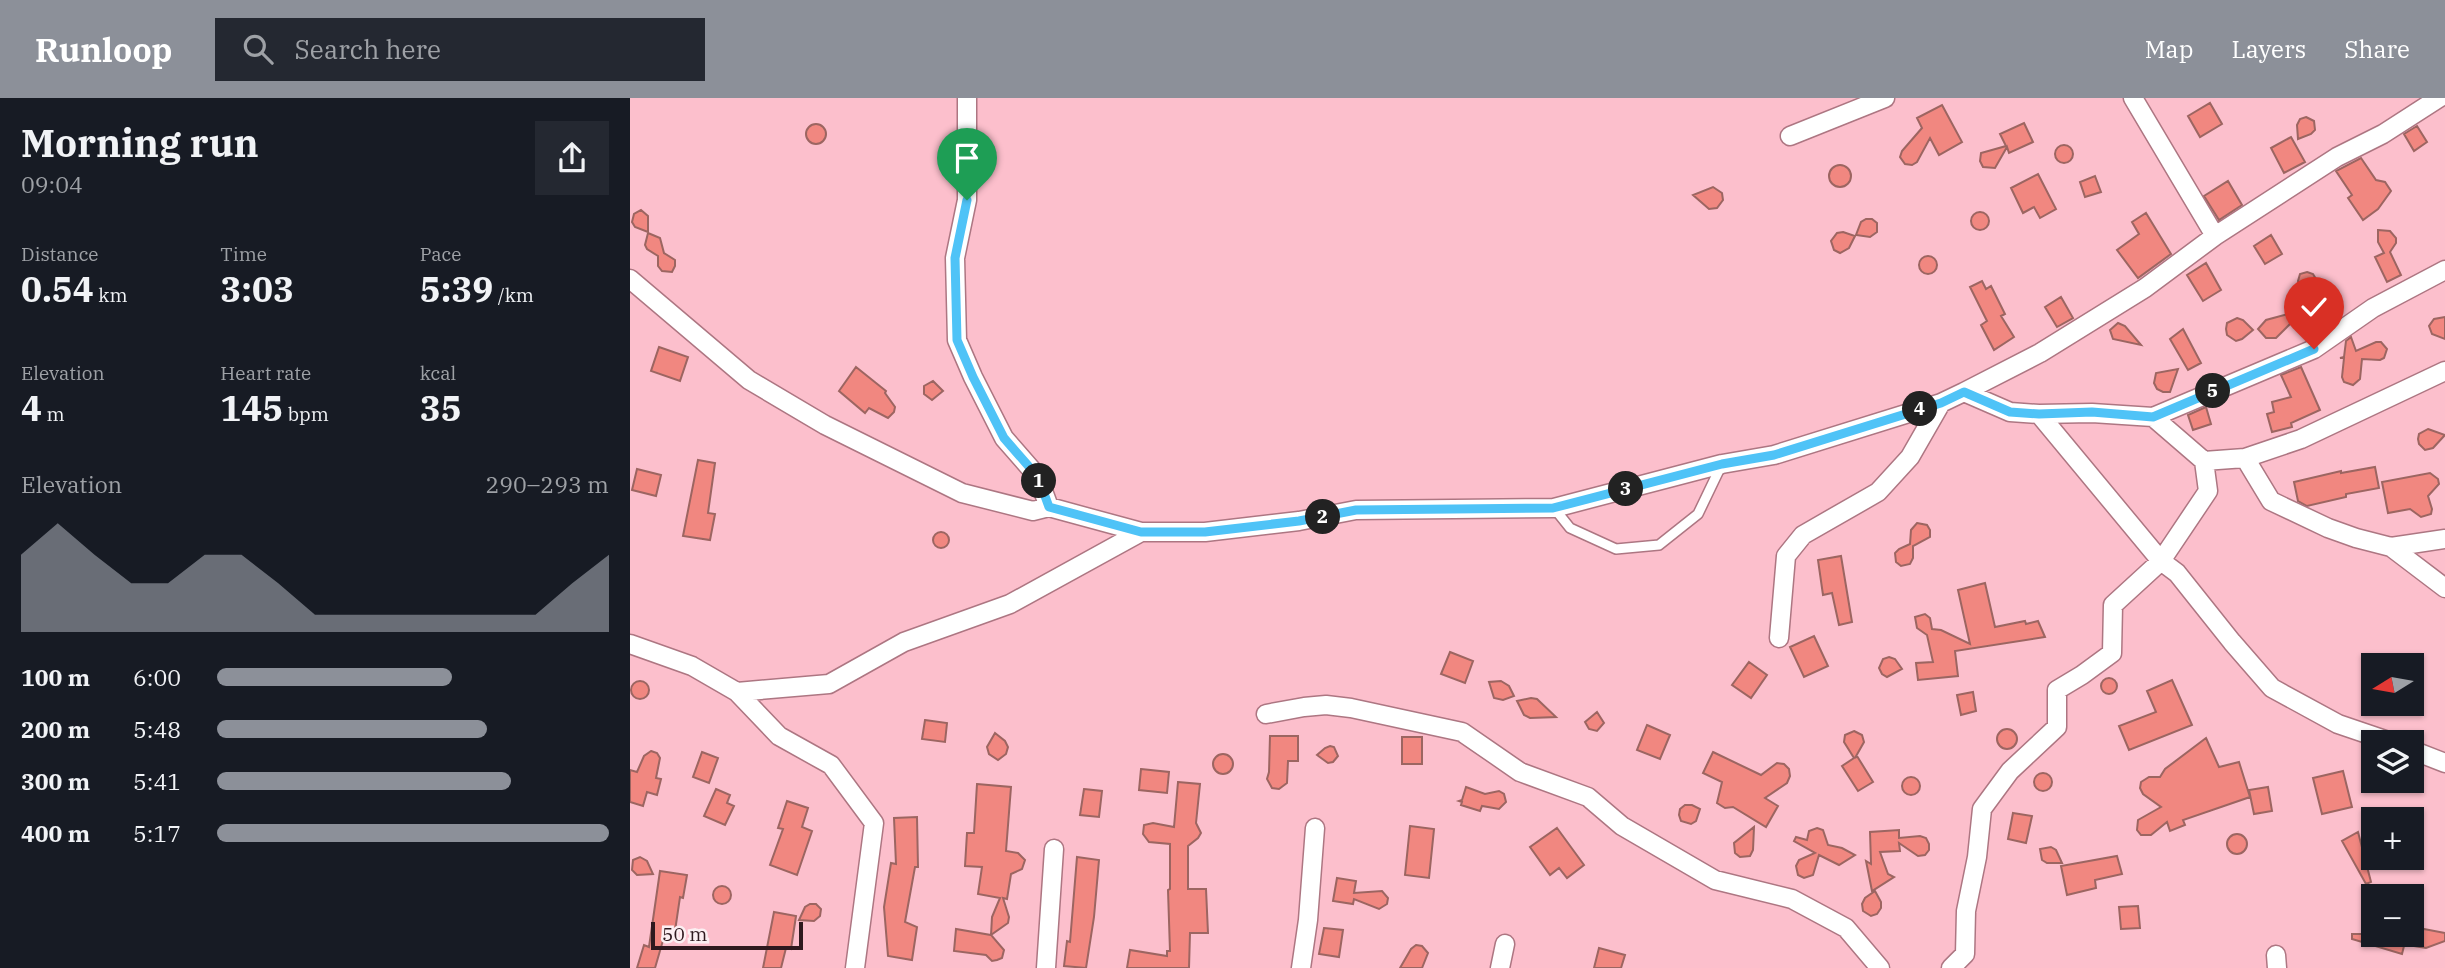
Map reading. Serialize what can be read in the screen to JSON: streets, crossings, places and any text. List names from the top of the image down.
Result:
{
  "scale_bar": "50 m",
  "north": "left",
  "page": {
    "header": "Runloop",
    "search": "Search here",
    "nav": ["Map", "Layers", "Share"],
    "heading": ["Morning run", "09:04"],
    "stats": [
      ["Distance", "0.54 km"],
      ["Time", "3:03"],
      ["Pace", "5:39 /km"],
      ["Elevation", "4 m"],
      ["Heart rate", "145 bpm"],
      ["kcal", "35"]
    ],
    "pins": [
      "5",
      "4",
      "1",
      "3",
      "2"
    ],
    "chart": ["Elevation", "290–293 m"],
    "list": [
      {
        "name": "100 m",
        "note": "6:00"
      },
      {
        "name": "200 m",
        "note": "5:48"
      },
      {
        "name": "300 m",
        "note": "5:41"
      },
      {
        "name": "400 m",
        "note": "5:17"
      }
    ],
    "map_buttons": ["+", "−"],
    "scale": "50 m"
  }
}
